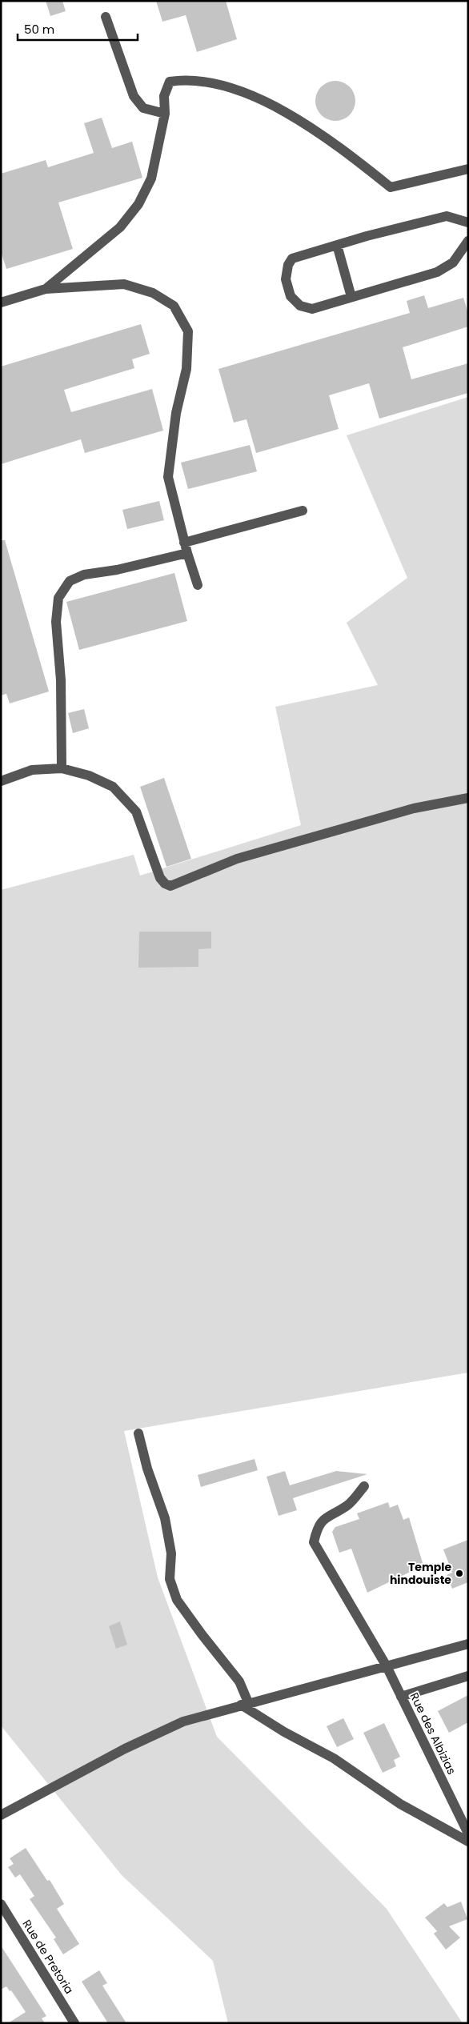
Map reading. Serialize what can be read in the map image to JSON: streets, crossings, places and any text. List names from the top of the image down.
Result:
{
  "streets": {
    "street": ["Rue des Albizias", "Rue de Pretoria"]
  },
  "places": ["Temple hindouiste"],
  "scale_bar": "50 m"
}
